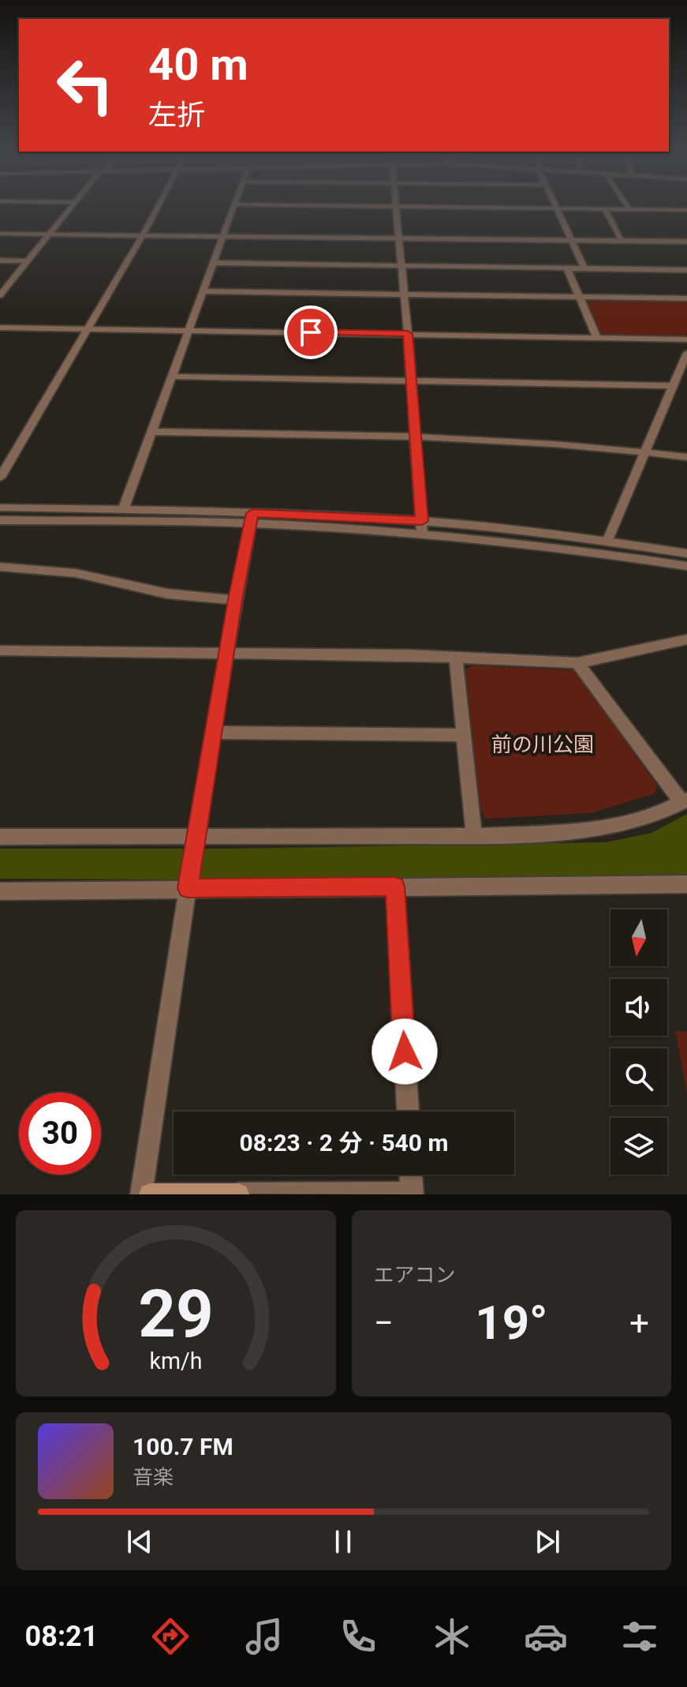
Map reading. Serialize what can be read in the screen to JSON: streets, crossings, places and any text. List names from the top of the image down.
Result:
{
  "parks": ["前の川公園"],
  "north": "bottom",
  "page": {
    "turn": ["40 m", "左折"],
    "limit": "30",
    "trip": "08:23 · 2 分 · 540 m",
    "tile": "エアコン",
    "heat": ["−", "19°", "+"],
    "song": ["100.7 FM", "音楽"],
    "tabs": "08:21",
    "gauge": ["29", "km/h"]
  }
}
